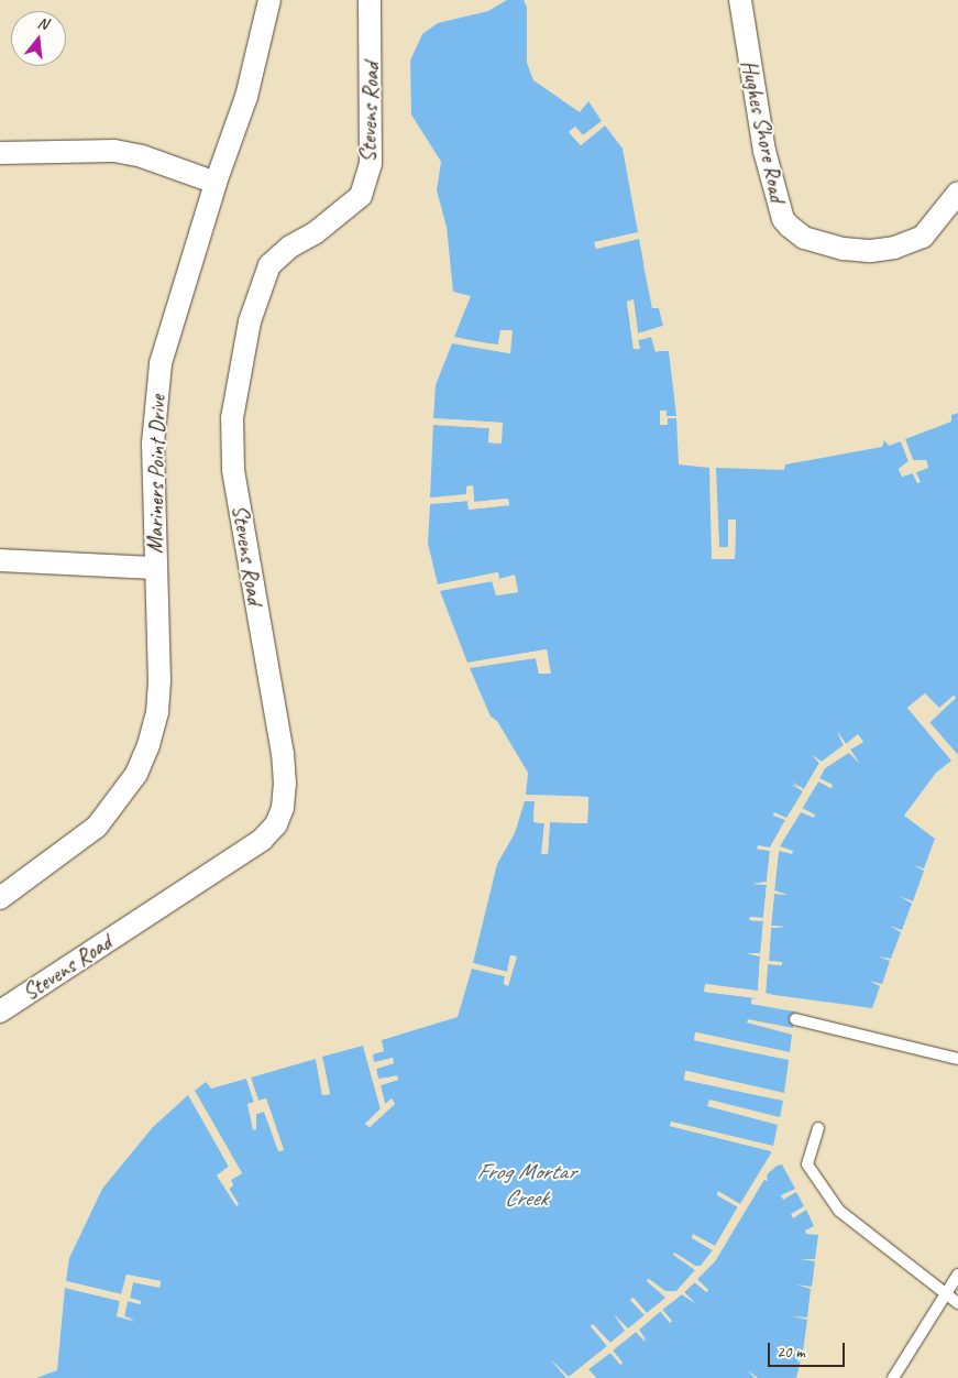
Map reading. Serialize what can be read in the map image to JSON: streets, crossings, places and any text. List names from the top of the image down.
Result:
{
  "streets": {
    "street": ["Stevens Road", "Hughes Shore Road", "Mariners Point Drive"]
  },
  "water": ["Frog Mortar Creek"],
  "scale_bar": "20 m",
  "north": "top"
}
